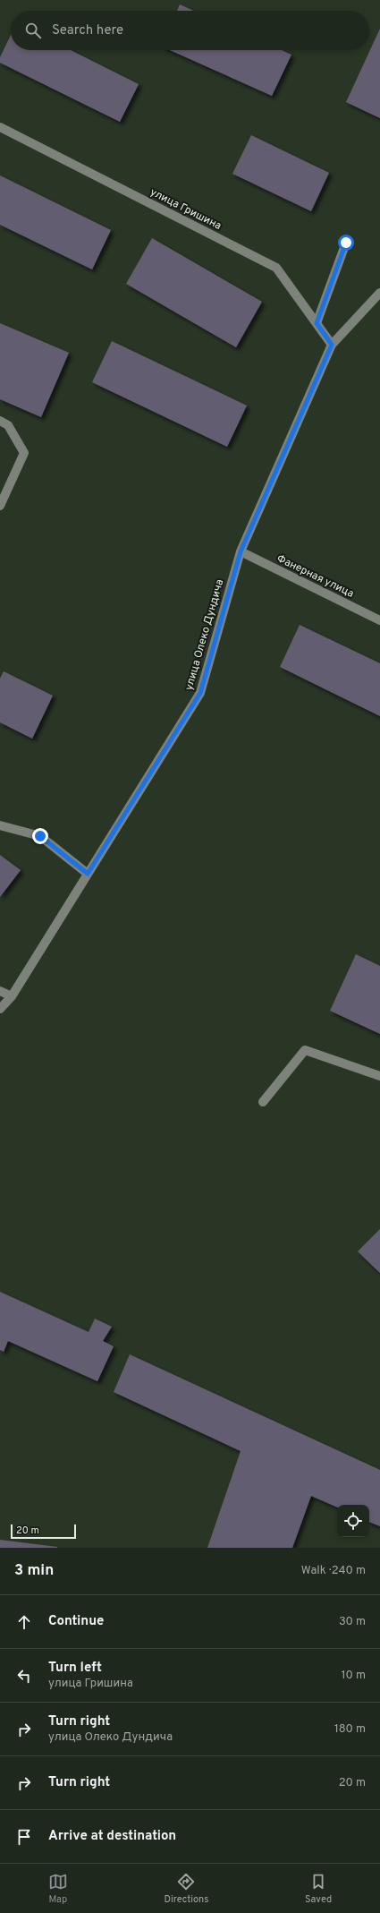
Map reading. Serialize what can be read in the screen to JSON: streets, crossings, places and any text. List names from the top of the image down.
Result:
{
  "streets": {
    "street": ["улица Гришина", "Фанерная улица", "улица Олеко Дундича"]
  },
  "crossings": [
    ["улица Гришина", "улица Олеко Дундича"],
    ["Фанерная улица", "улица Олеко Дундича"]
  ],
  "scale_bar": "20 m",
  "page": {
    "search": "Search here",
    "scale": "20 m",
    "heading": ["3 min", "Walk · 240 m"],
    "list": [
      ["Continue", "30 m"],
      ["Turn left", "улица Гришина", "10 m"],
      ["Turn right", "улица Олеко Дундича", "180 m"],
      ["Turn right", "20 m"],
      "Arrive at destination"
    ],
    "nav": ["Map", "Directions", "Saved"]
  }
}
